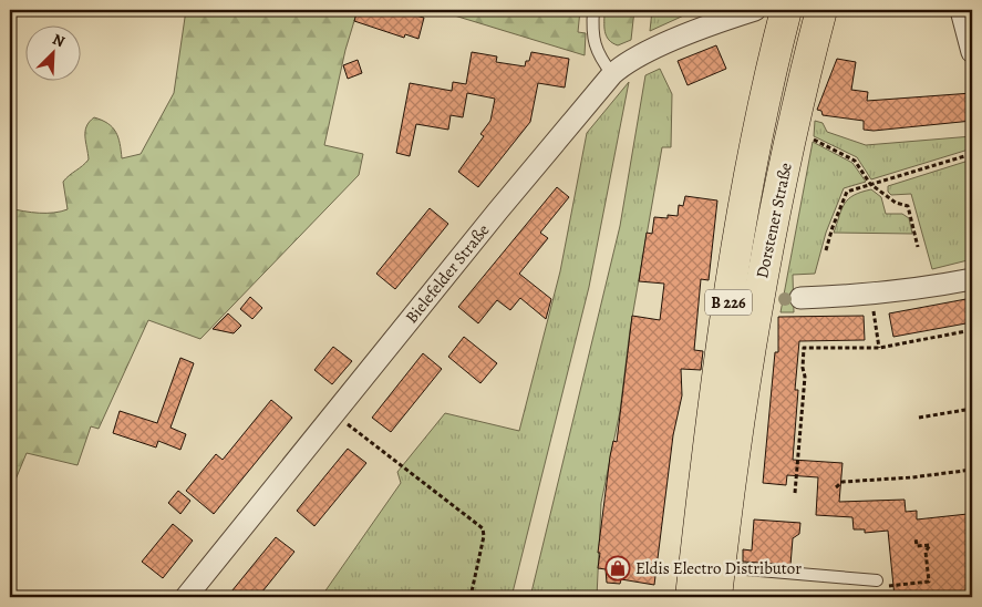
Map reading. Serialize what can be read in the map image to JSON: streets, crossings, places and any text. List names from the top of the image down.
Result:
{
  "streets": {
    "main road": ["Dorstener Straße", "B 226"],
    "street": ["Bielefelder Straße"]
  },
  "places": {
    "shop": ["Eldis Electro Distributor"]
  },
  "north": "top right"
}
